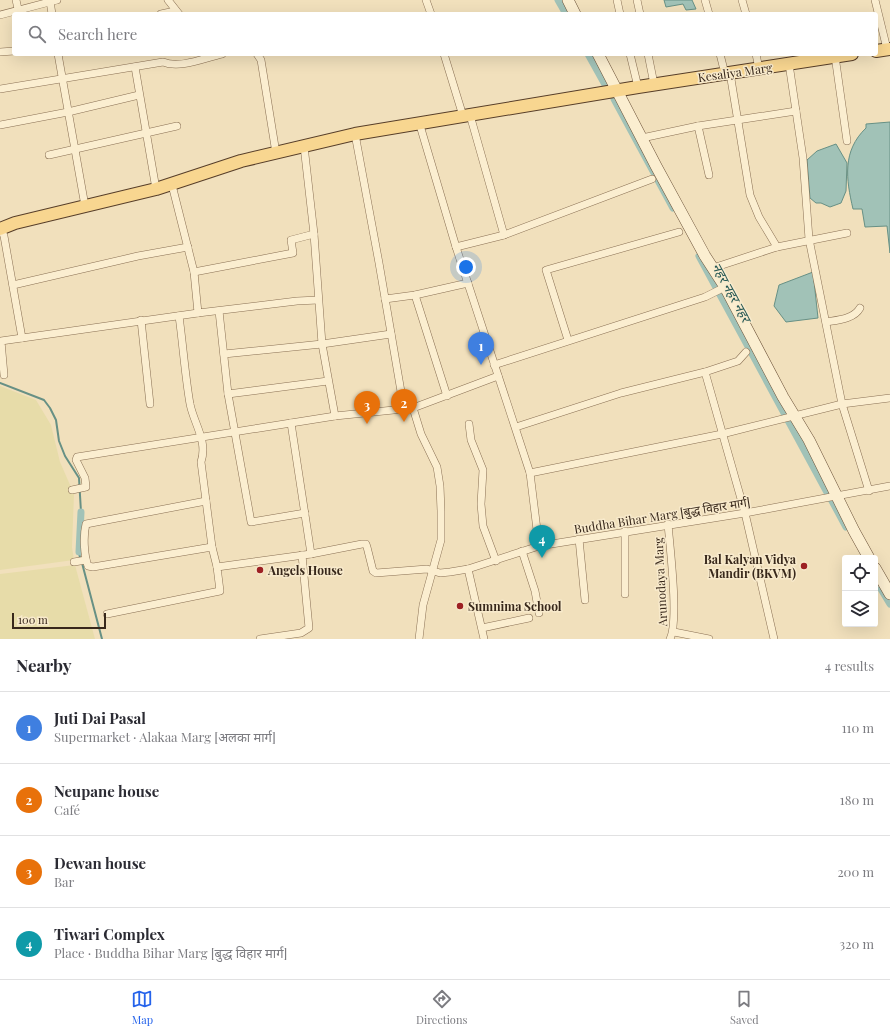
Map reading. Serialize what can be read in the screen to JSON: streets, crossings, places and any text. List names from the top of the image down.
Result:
{
  "streets": {
    "main road": ["Kesaliya Marg"],
    "street": ["Buddha Bihar Marg [बुद्ध विहार मार्ग]", "Arunodaya Marg"]
  },
  "crossings": [
    ["Buddha Bihar Marg [बुद्ध विहार मार्ग]", "Arunodaya Marg"]
  ],
  "water": ["नहर नहर नहर"],
  "places": ["Bal Kalyan Vidya Mandir (BKVM)", "Angels House", "Sumnima School"],
  "scale_bar": "100 m",
  "page": {
    "search": "Search here",
    "pins": [
      "1",
      "2",
      "3",
      "4"
    ],
    "scale": "100 m",
    "heading": ["Nearby", "4 results"],
    "list": [
      {
        "mark": "1",
        "name": "Juti Dai Pasal",
        "note": "Supermarket · Alakaa Marg [अलका मार्ग]",
        "value": "110 m"
      },
      {
        "mark": "2",
        "name": "Neupane house",
        "note": "Café",
        "value": "180 m"
      },
      {
        "mark": "3",
        "name": "Dewan house",
        "note": "Bar",
        "value": "200 m"
      },
      {
        "mark": "4",
        "name": "Tiwari Complex",
        "note": "Place · Buddha Bihar Marg [बुद्ध विहार मार्ग]",
        "value": "320 m"
      }
    ],
    "nav": ["Map", "Directions", "Saved"]
  }
}
